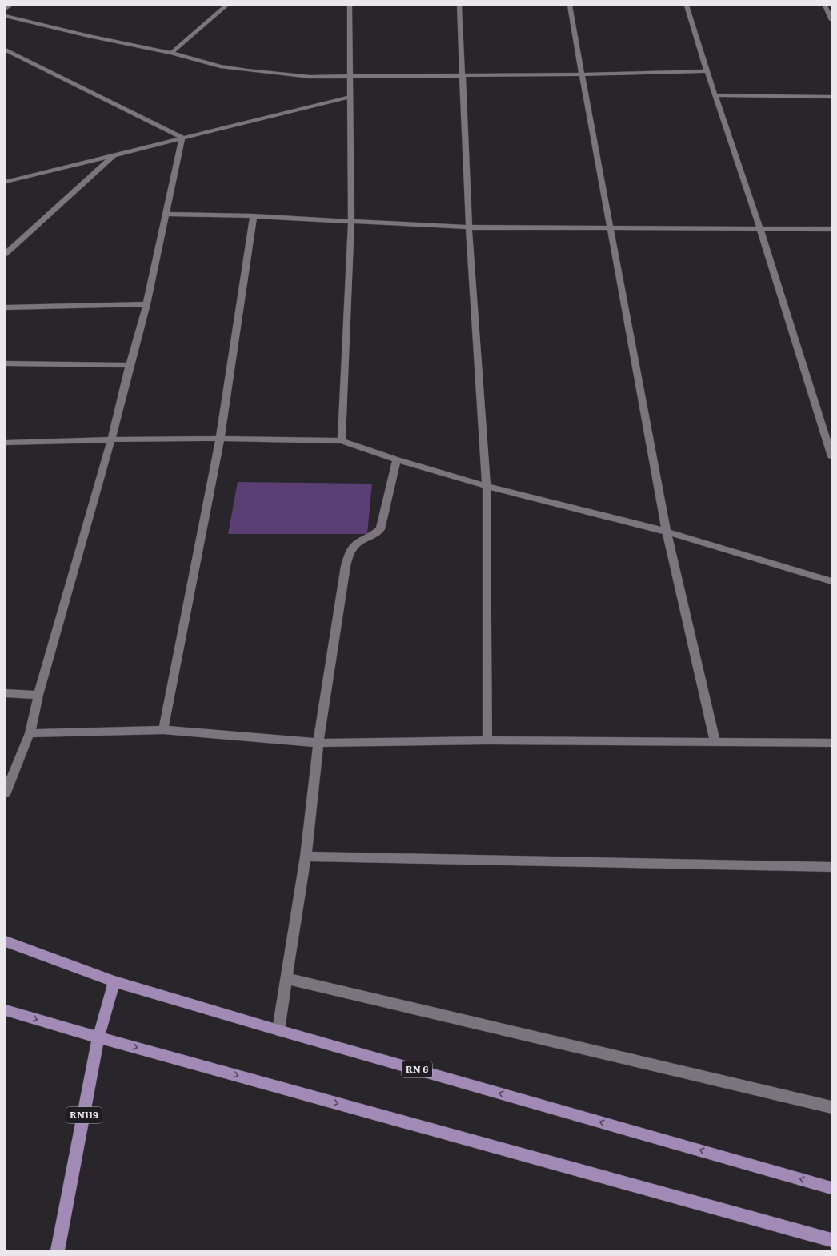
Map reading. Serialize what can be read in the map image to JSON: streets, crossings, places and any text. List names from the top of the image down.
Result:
{
  "streets": {
    "main road": ["RN 6", "RN119"]
  },
  "crossings": [
    ["RN 6", "RN119"]
  ]
}
